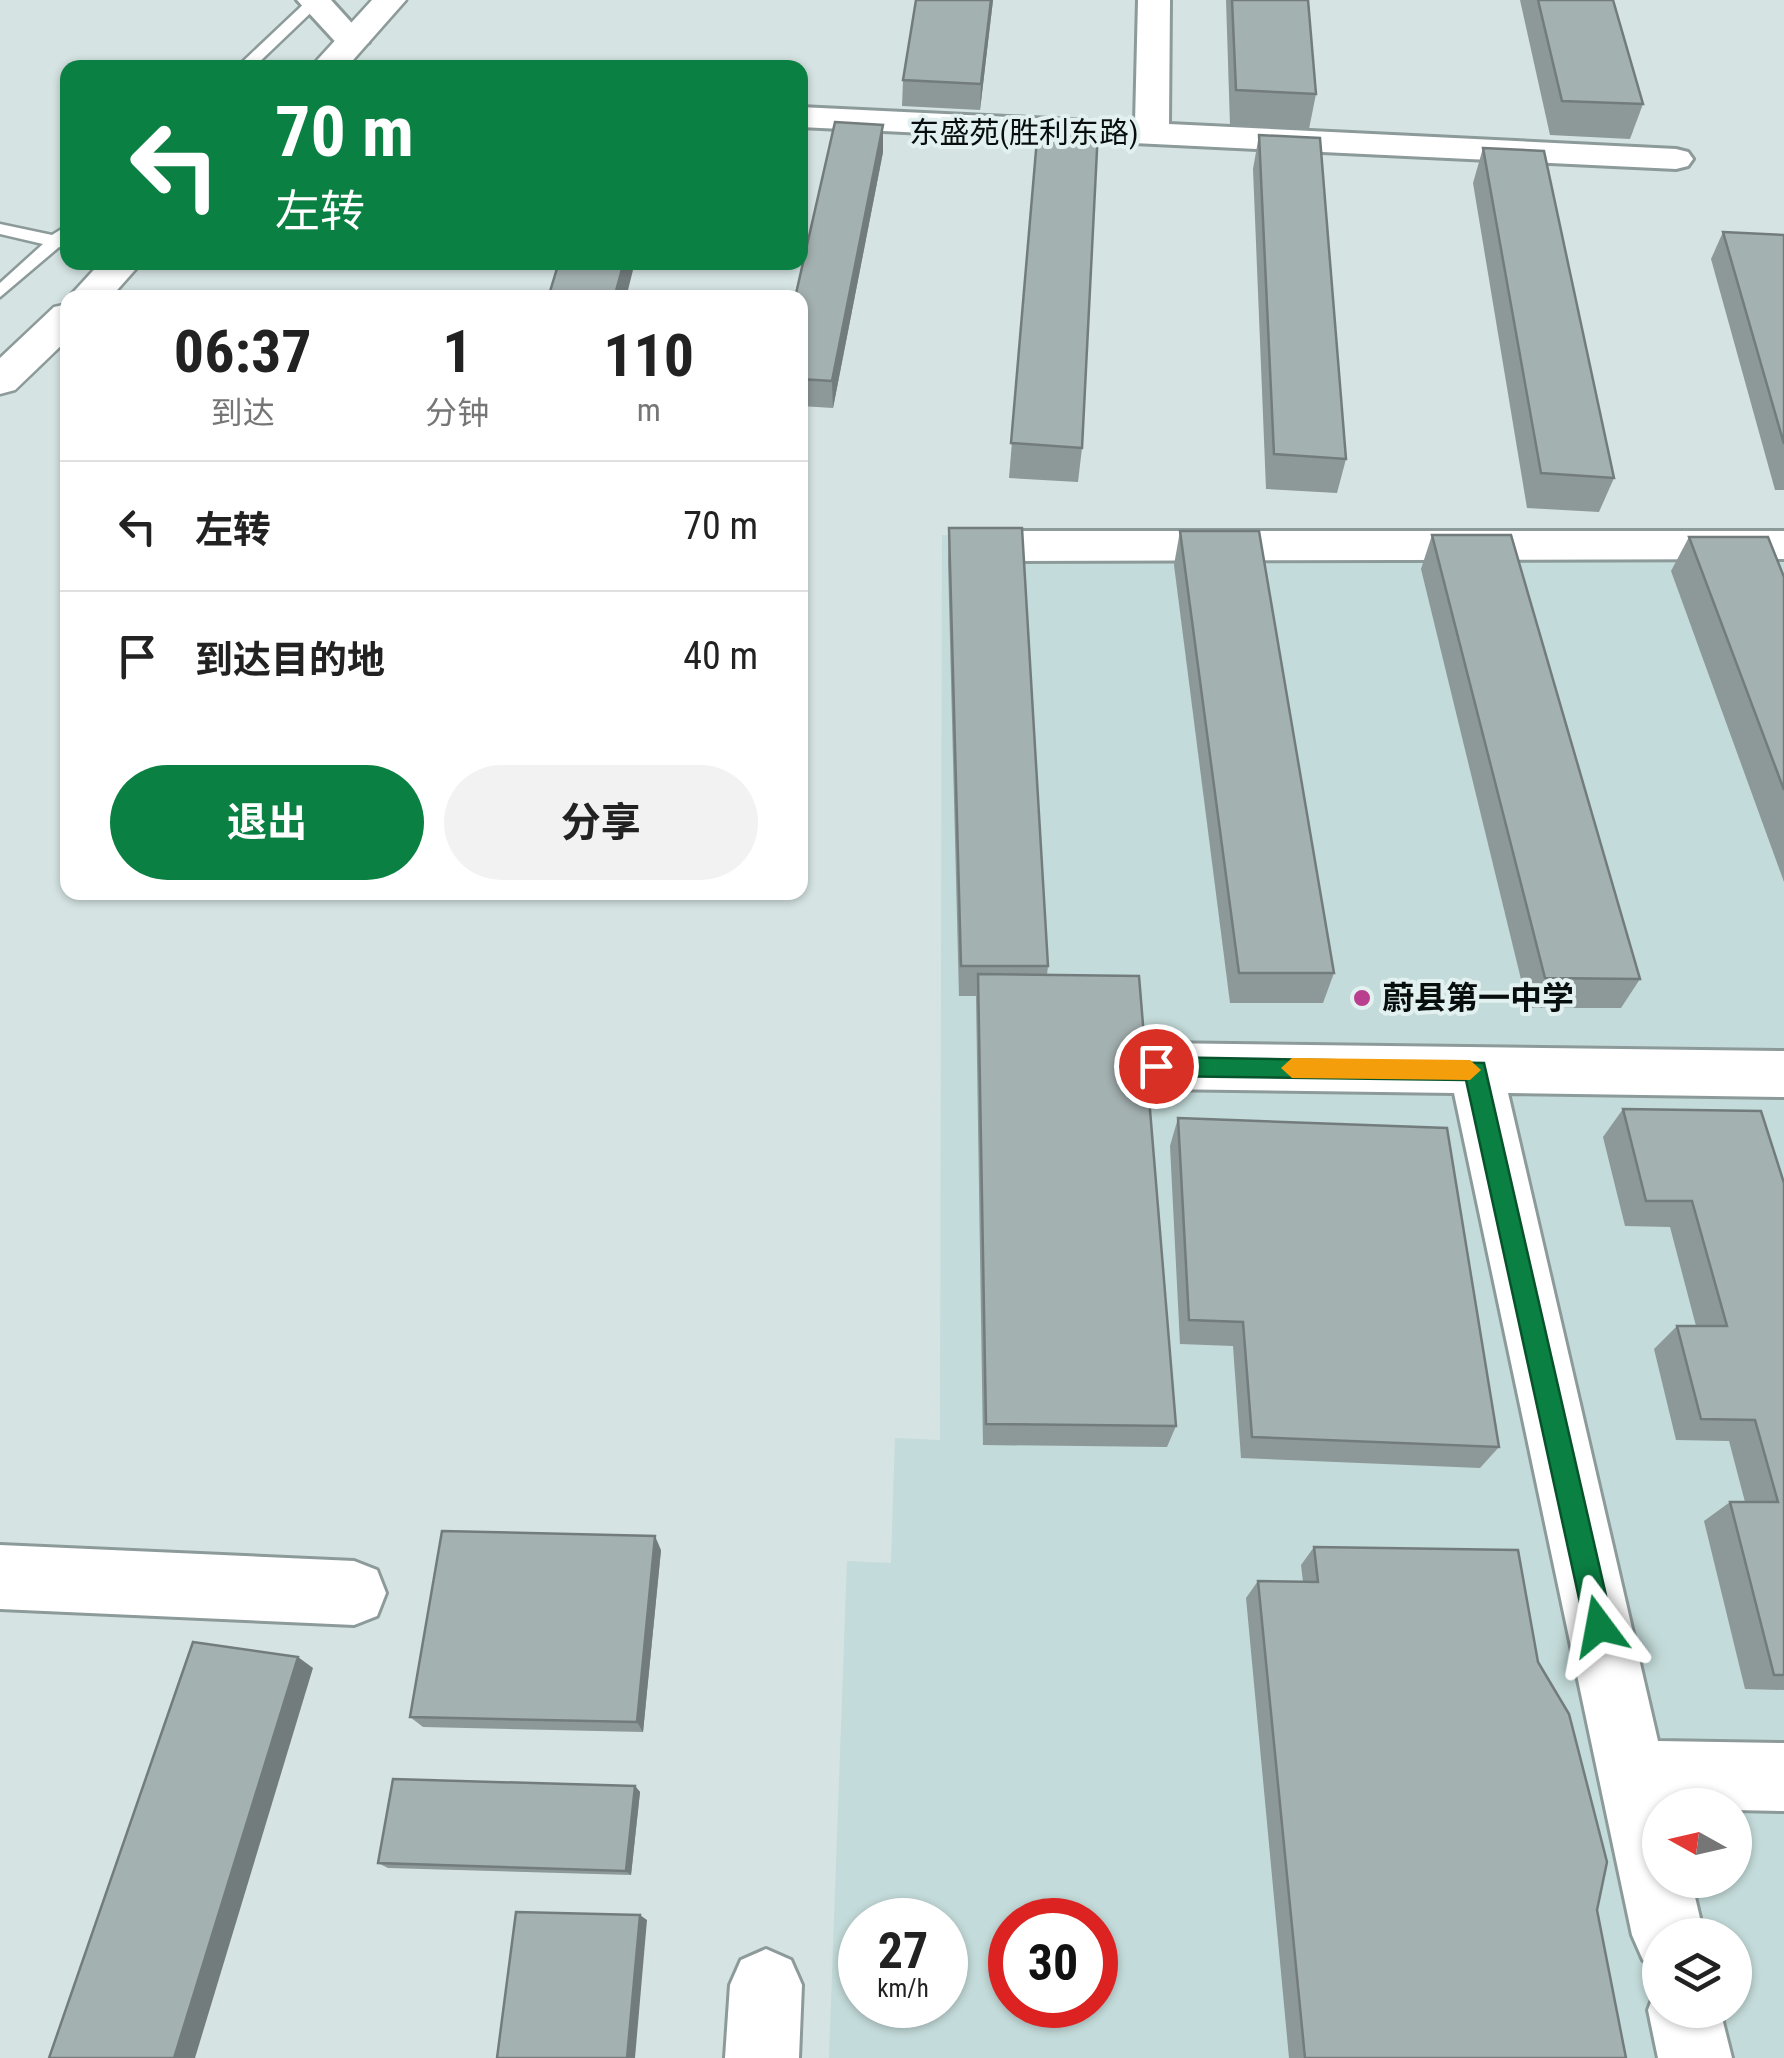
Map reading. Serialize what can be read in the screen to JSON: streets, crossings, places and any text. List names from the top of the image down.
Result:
{
  "districts": ["东盛苑(胜利东路)"],
  "places": ["蔚县第一中学"],
  "north": "left",
  "page": {
    "turn": ["70 m", "左转"],
    "eta": [
      "06:37",
      "到达",
      "1",
      "分钟",
      "110",
      "m"
    ],
    "list": [
      {
        "name": "左转",
        "value": "70 m"
      },
      {
        "name": "到达目的地",
        "value": "40 m"
      }
    ],
    "buttons": ["退出", "分享"],
    "speed": "27 km/h",
    "limit": "30"
  }
}
